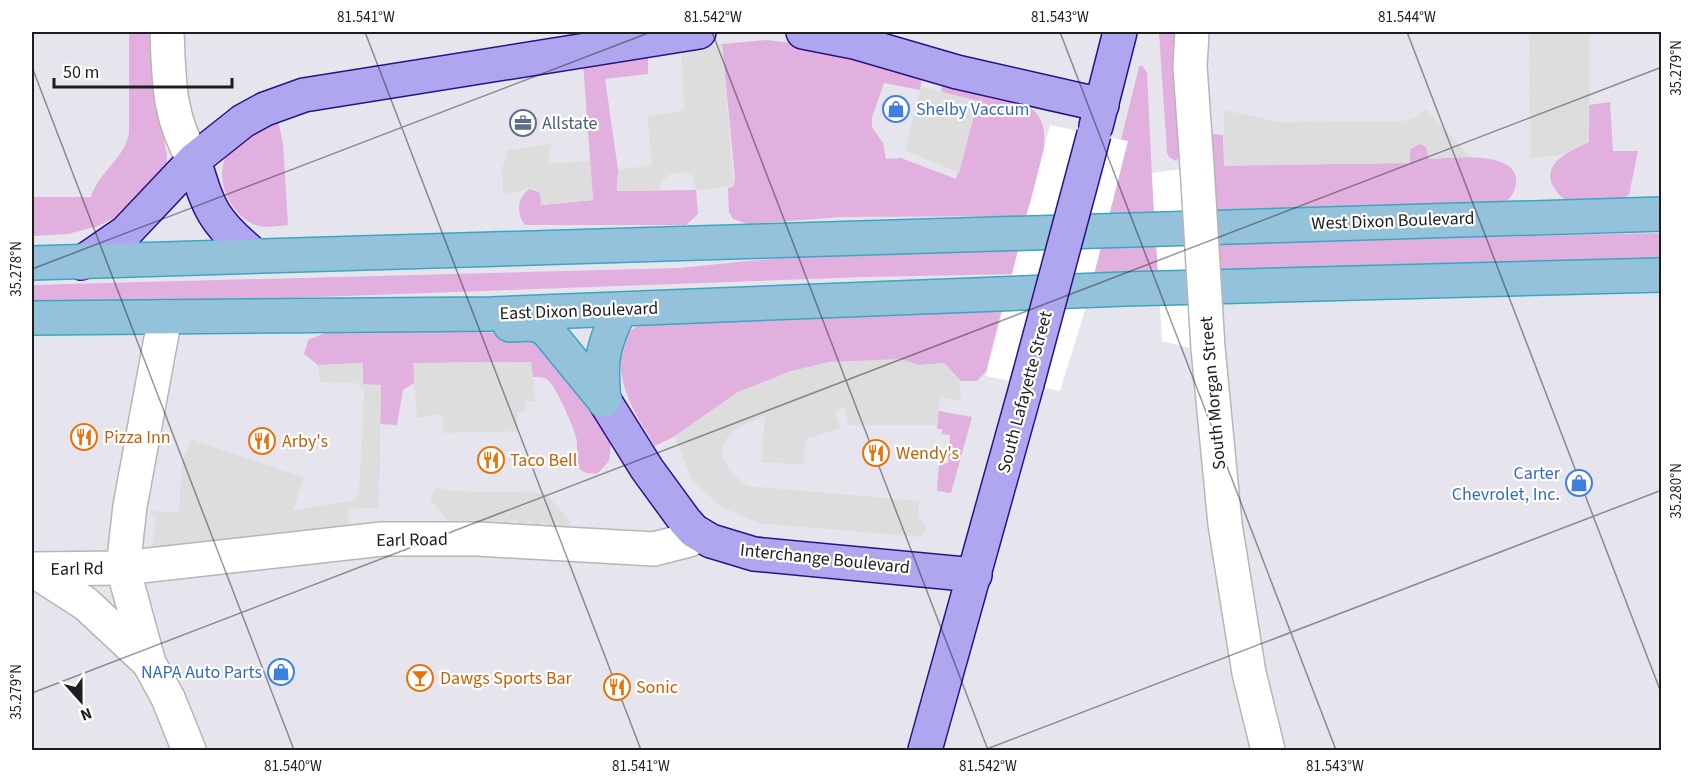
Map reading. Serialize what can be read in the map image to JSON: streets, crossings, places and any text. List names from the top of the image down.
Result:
{
  "streets": {
    "highway": ["West Dixon Boulevard", "East Dixon Boulevard"],
    "main road": ["South Lafayette Street", "Interchange Boulevard"],
    "street": ["South Morgan Street", "Earl Road", "Earl Rd"]
  },
  "crossings": [
    ["South Lafayette Street", "Interchange Boulevard"],
    ["Earl Road", "Interchange Boulevard"],
    ["Earl Road", "Earl Rd"]
  ],
  "places": {
    "shop": ["Shelby Vaccum", "Carter Chevrolet, Inc.", "NAPA Auto Parts"],
    "office": ["Allstate"],
    "restaurant": [
      "Pizza Inn",
      "Arby's",
      "Wendy's",
      "Taco Bell",
      "Sonic"
    ],
    "bar": ["Dawgs Sports Bar"]
  },
  "scale_bar": "50 m",
  "north": "bottom",
  "coordinates": [
    "81.541°W",
    "81.542°W",
    "81.543°W",
    "81.544°W",
    "35.279°N",
    "35.278°N",
    "35.280°N",
    "81.540°W"
  ]
}
